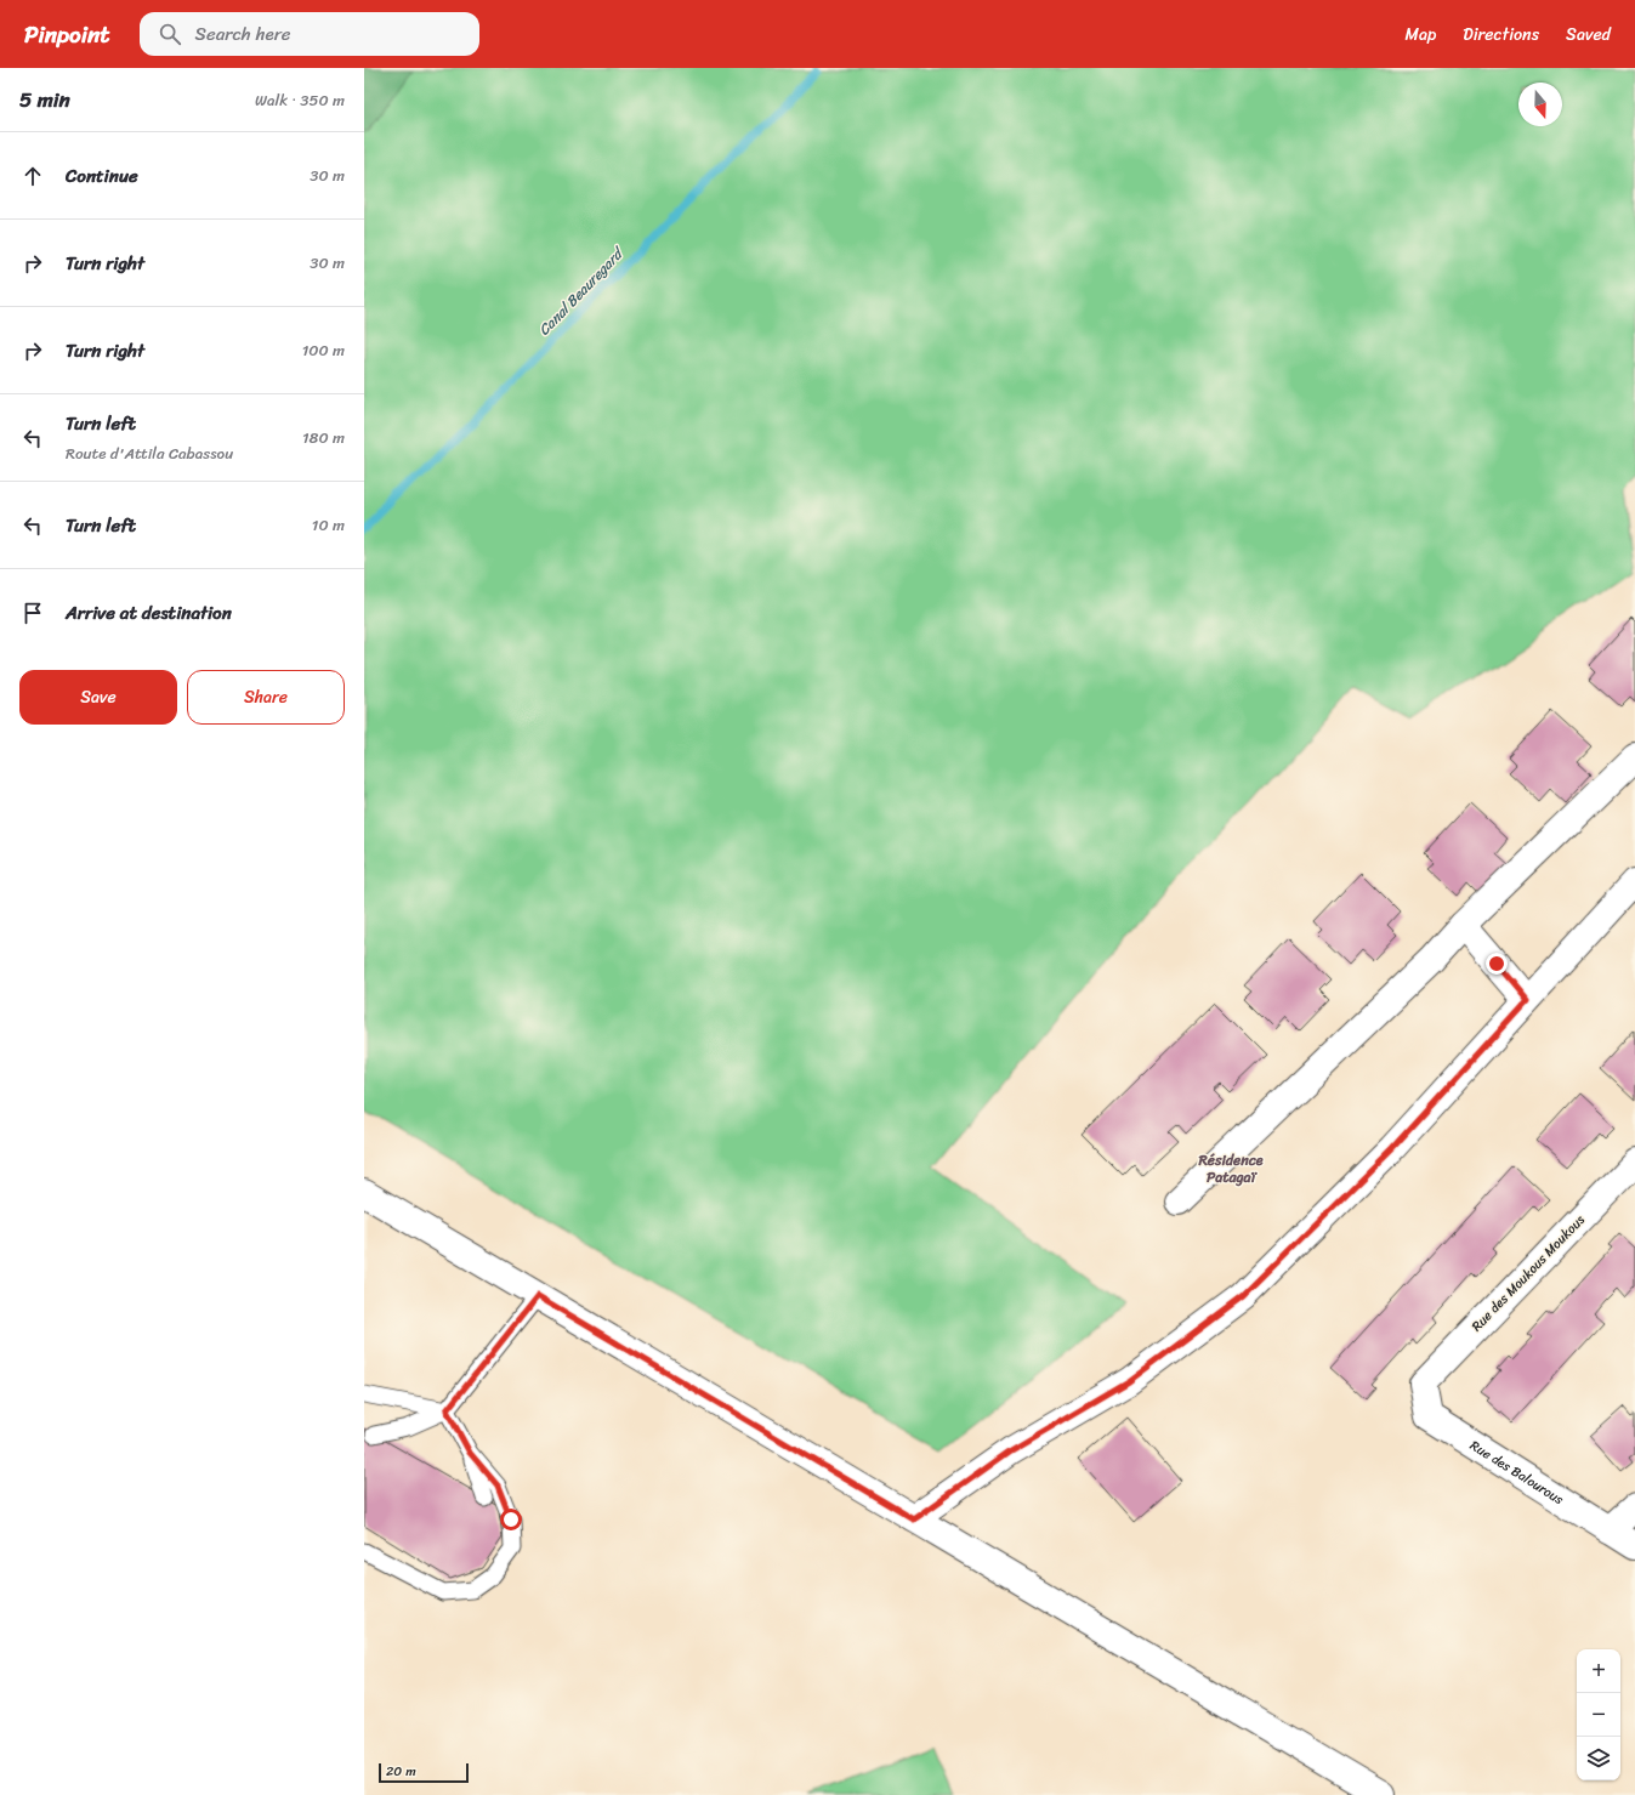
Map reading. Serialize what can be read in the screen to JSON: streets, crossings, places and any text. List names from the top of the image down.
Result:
{
  "streets": {
    "main road": ["Rue des Moukous Moukous", "Rue des Balourous"]
  },
  "crossings": [
    ["Rue des Moukous Moukous", "Rue des Balourous"]
  ],
  "districts": ["Résidence Patagaï"],
  "water": ["Canal Beauregard"],
  "scale_bar": "20 m",
  "north": "bottom",
  "page": {
    "header": "Pinpoint",
    "search": "Search here",
    "nav": ["Map", "Directions", "Saved"],
    "heading": ["5 min", "Walk · 350 m"],
    "list": [
      ["Continue", "30 m"],
      ["Turn right", "30 m"],
      ["Turn right", "100 m"],
      ["Turn left", "Route d'Attila Cabassou", "180 m"],
      ["Turn left", "10 m"],
      "Arrive at destination"
    ],
    "buttons": ["Save", "Share"],
    "map_buttons": ["+", "−"],
    "scale": "20 m"
  }
}
